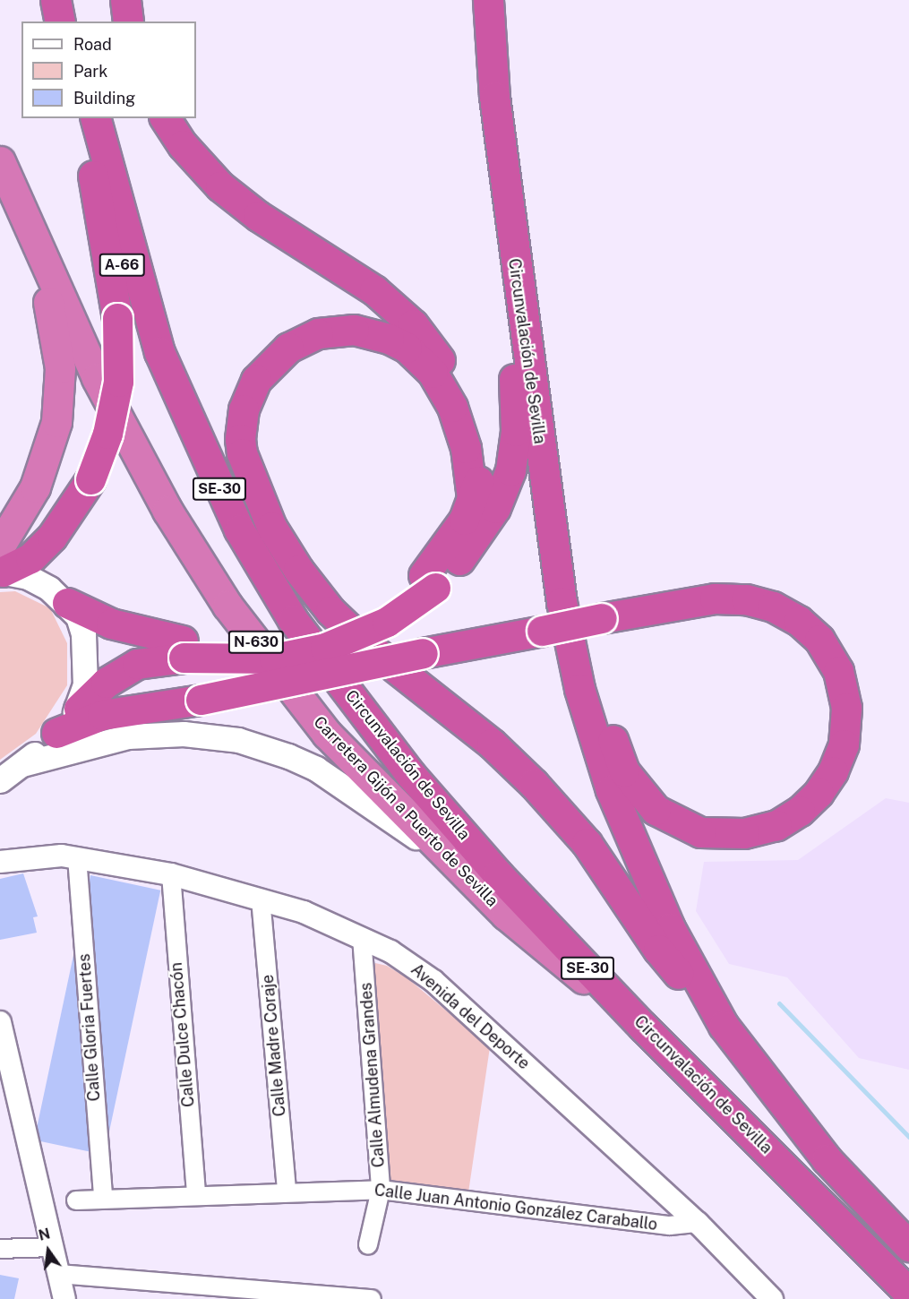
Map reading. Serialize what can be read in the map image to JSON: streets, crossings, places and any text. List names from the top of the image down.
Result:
{
  "streets": {
    "highway": [
      "A-66",
      "Circunvalación de Sevilla",
      "SE-30",
      "N-630",
      "Carretera Gijón a Puerto de Sevilla"
    ],
    "street": [
      "Avenida del Deporte",
      "Calle Gloria Fuertes",
      "Calle Dulce Chacón",
      "Calle Madre Coraje",
      "Calle Almudena Grandes",
      "Calle Juan Antonio González Caraballo"
    ]
  },
  "crossings": [
    ["A-66", "Circunvalación de Sevilla"],
    ["Circunvalación de Sevilla", "Carretera Gijón a Puerto de Sevilla"],
    ["Avenida del Deporte", "Calle Gloria Fuertes"],
    ["Avenida del Deporte", "Calle Dulce Chacón"],
    ["Avenida del Deporte", "Calle Madre Coraje"],
    ["Avenida del Deporte", "Calle Almudena Grandes"],
    ["Avenida del Deporte", "Calle Juan Antonio González Caraballo"],
    ["Calle Gloria Fuertes", "Calle Juan Antonio González Caraballo"],
    ["Calle Dulce Chacón", "Calle Juan Antonio González Caraballo"],
    ["Calle Madre Coraje", "Calle Juan Antonio González Caraballo"],
    ["Calle Almudena Grandes", "Calle Juan Antonio González Caraballo"]
  ],
  "legend": ["Road", "Park", "Building"],
  "north": "top"
}
